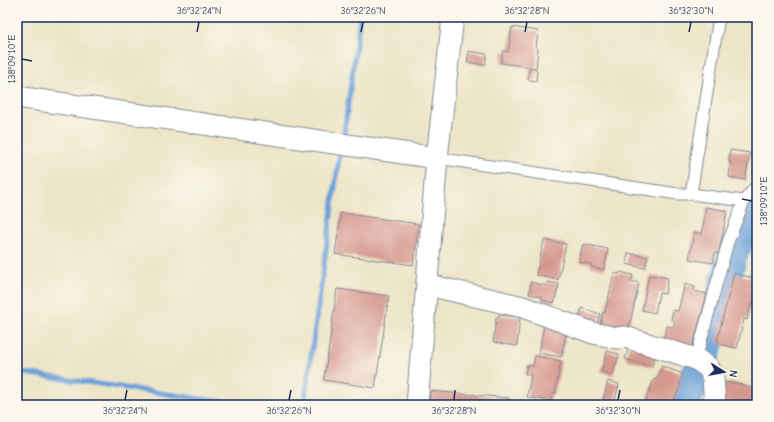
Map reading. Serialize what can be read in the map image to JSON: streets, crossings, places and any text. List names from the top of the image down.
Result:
{
  "north": "right",
  "coordinates": [
    "36°32'24\"N",
    "36°32'26\"N",
    "36°32'28\"N",
    "36°32'30\"N",
    "138°09'10\"E"
  ]
}
